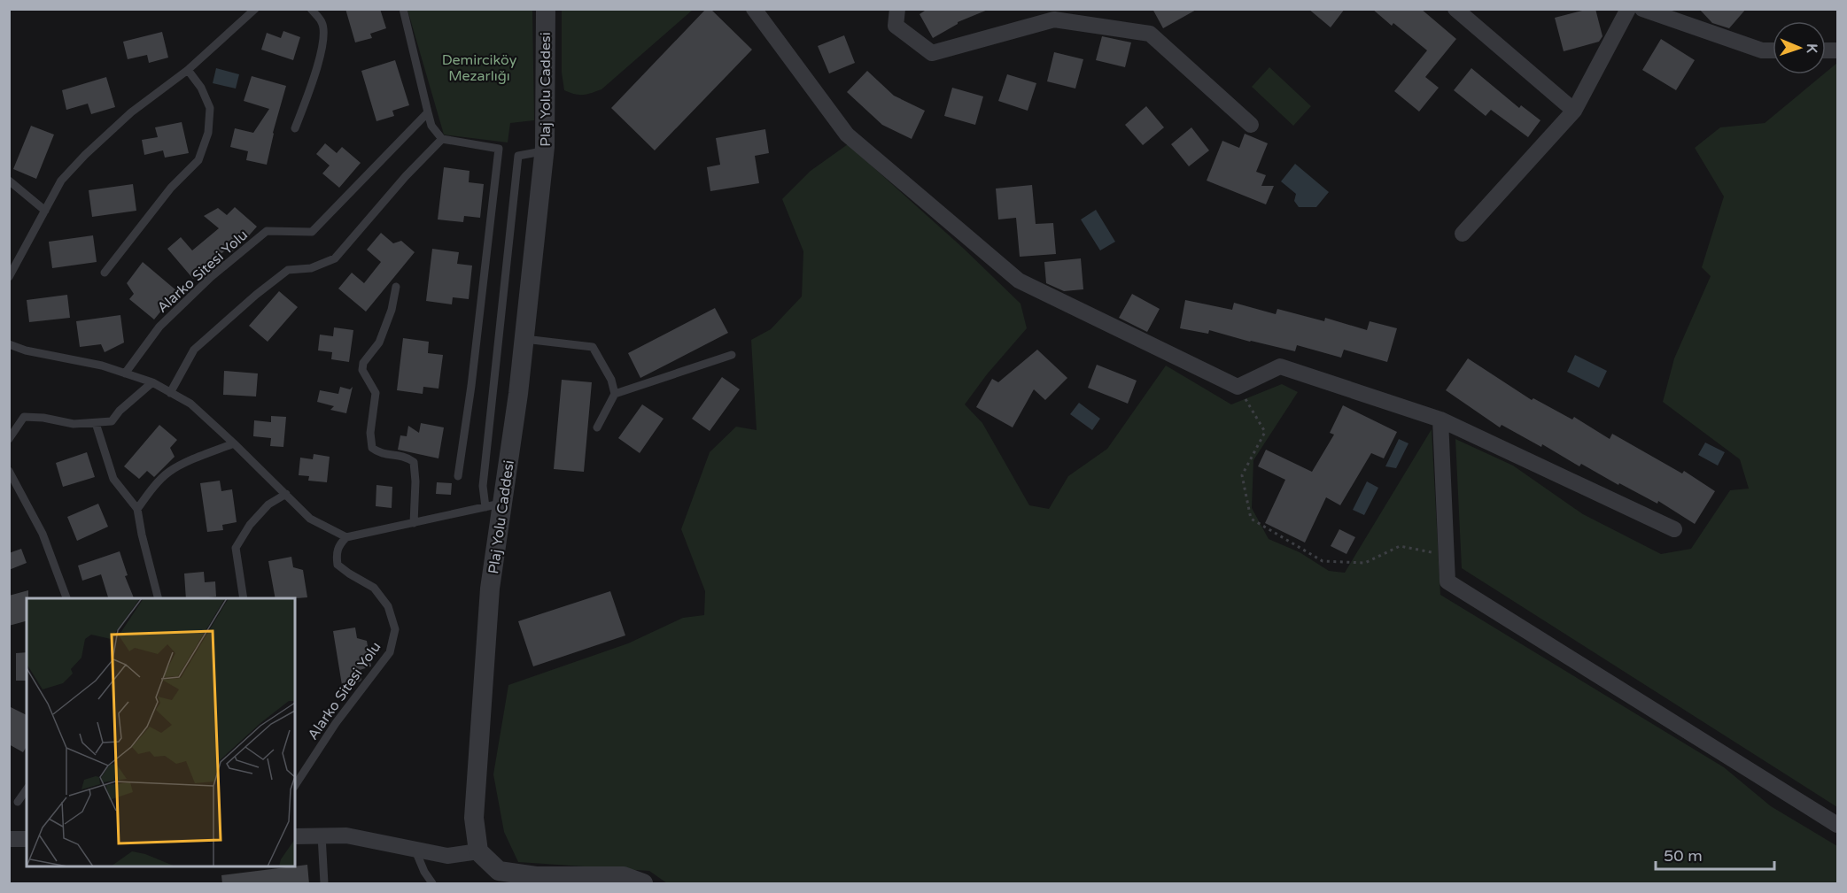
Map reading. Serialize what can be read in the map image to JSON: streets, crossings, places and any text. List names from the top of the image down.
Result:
{
  "streets": {
    "street": ["Plaj Yolu Caddesi"],
    "lane": ["Alarko Sitesi Yolu"]
  },
  "parks": ["Demirciköy Mezarlığı"],
  "scale_bar": "50 m",
  "north": "right"
}
